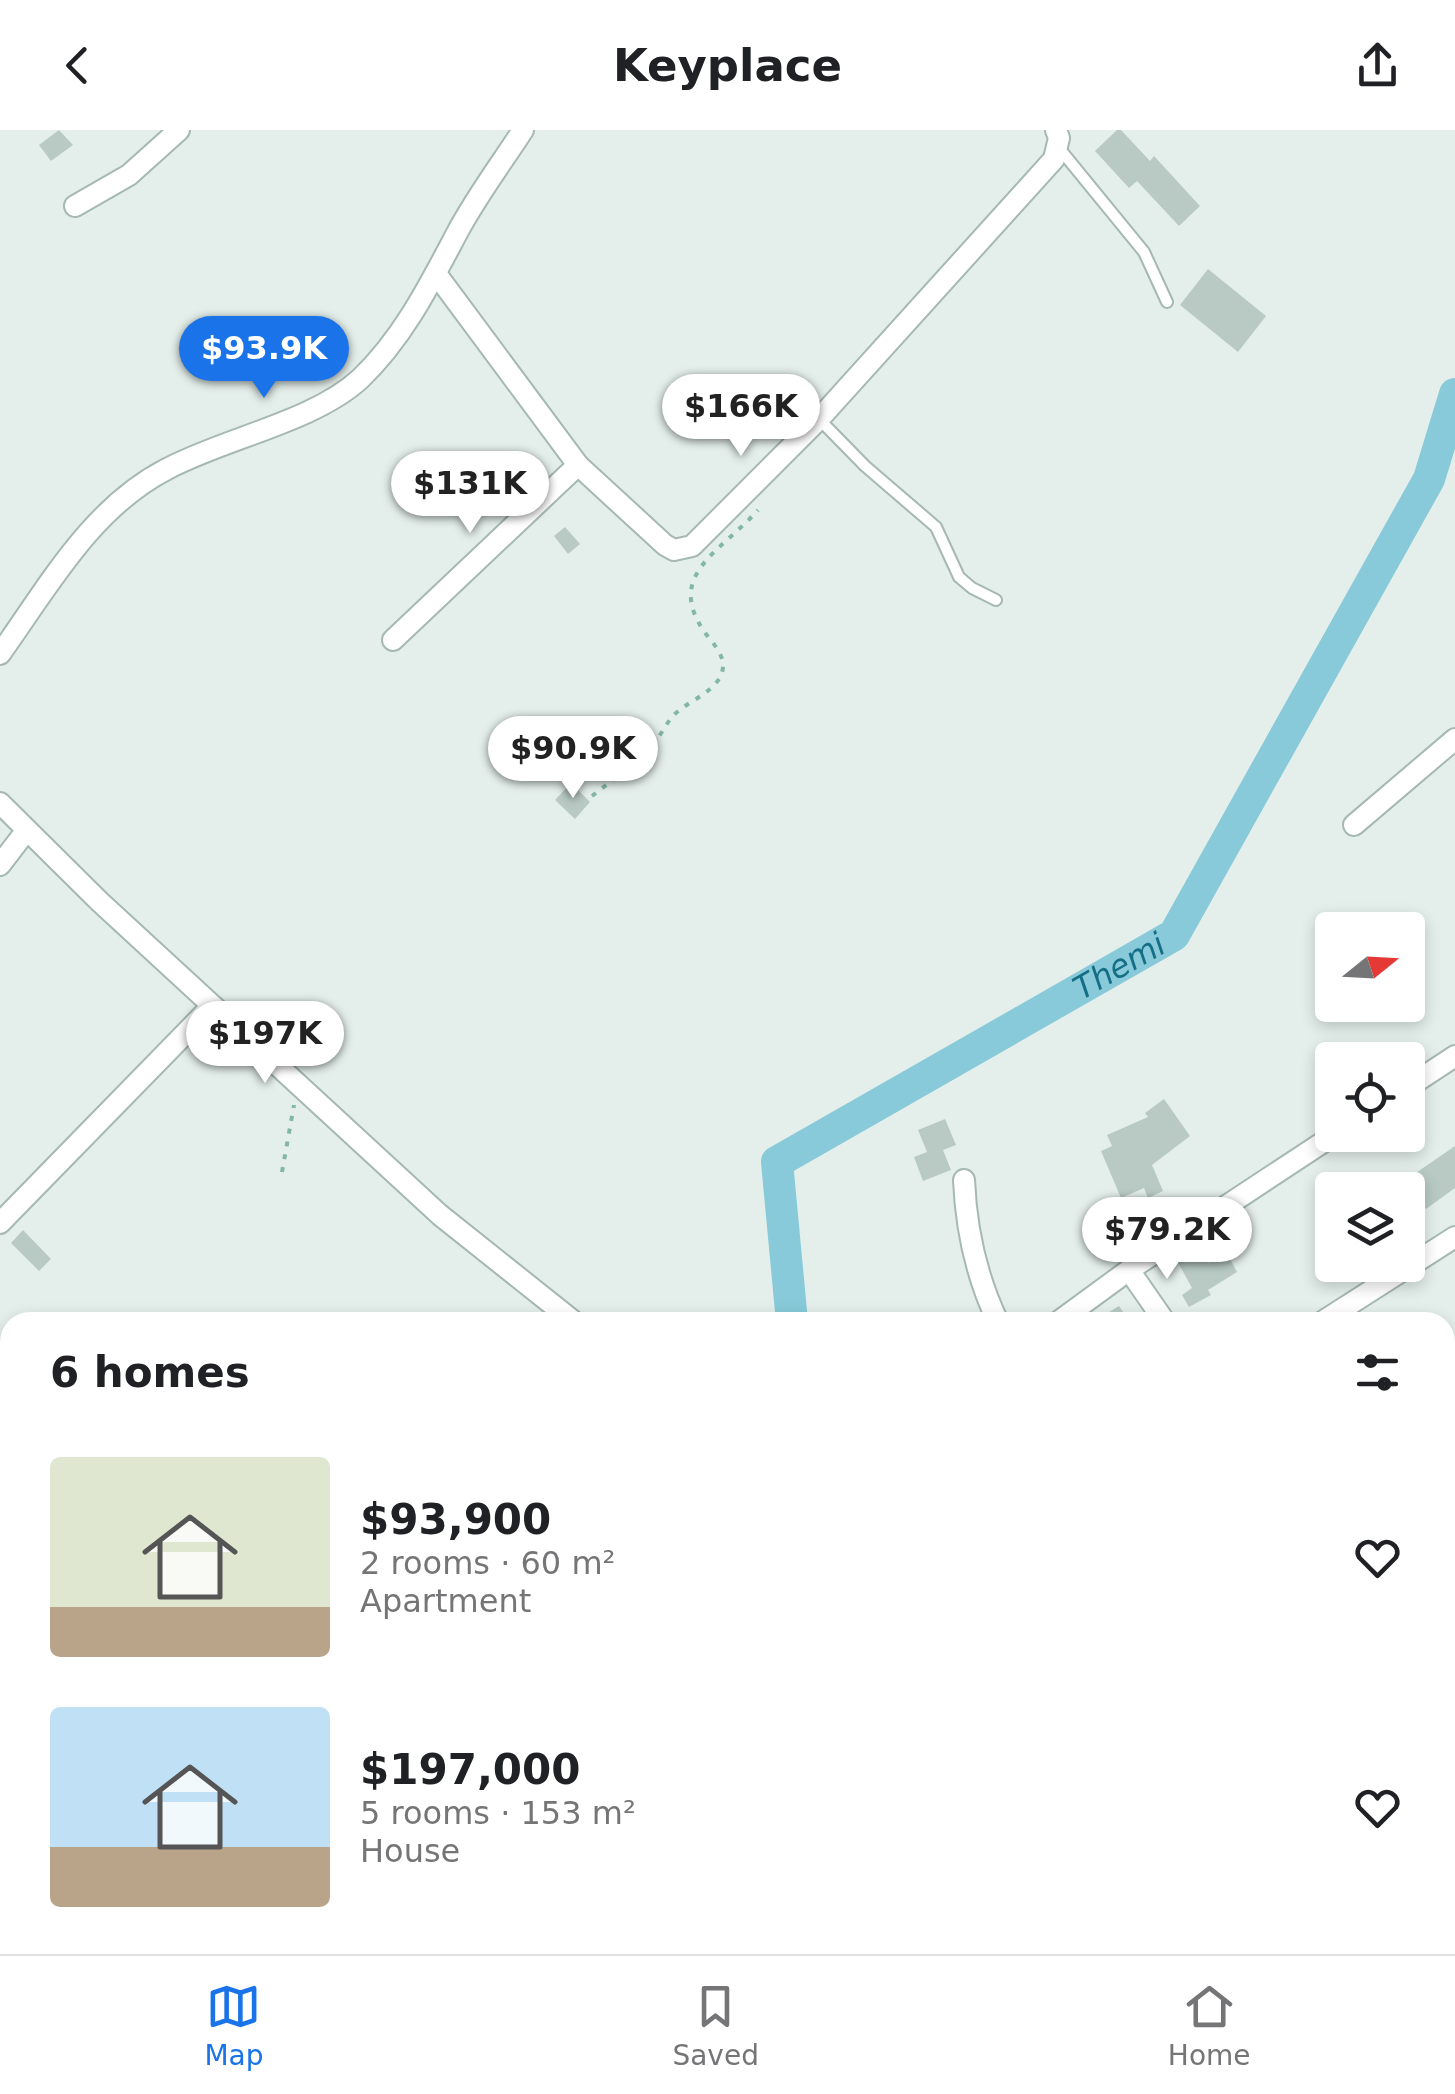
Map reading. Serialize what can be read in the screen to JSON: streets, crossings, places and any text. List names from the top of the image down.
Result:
{
  "water": ["Themi"],
  "north": "right",
  "page": {
    "header": "Keyplace",
    "price": [
      "$93.9K",
      "$166K",
      "$131K",
      "$90.9K",
      "$197K",
      "$79.2K"
    ],
    "heading": "6 homes",
    "list": [
      {
        "name": "$93,900",
        "note": "2 rooms · 60 m² · Apartment"
      },
      {
        "name": "$197,000",
        "note": "5 rooms · 153 m² · House"
      }
    ],
    "tabs": ["Map", "Saved", "Home"]
  }
}
